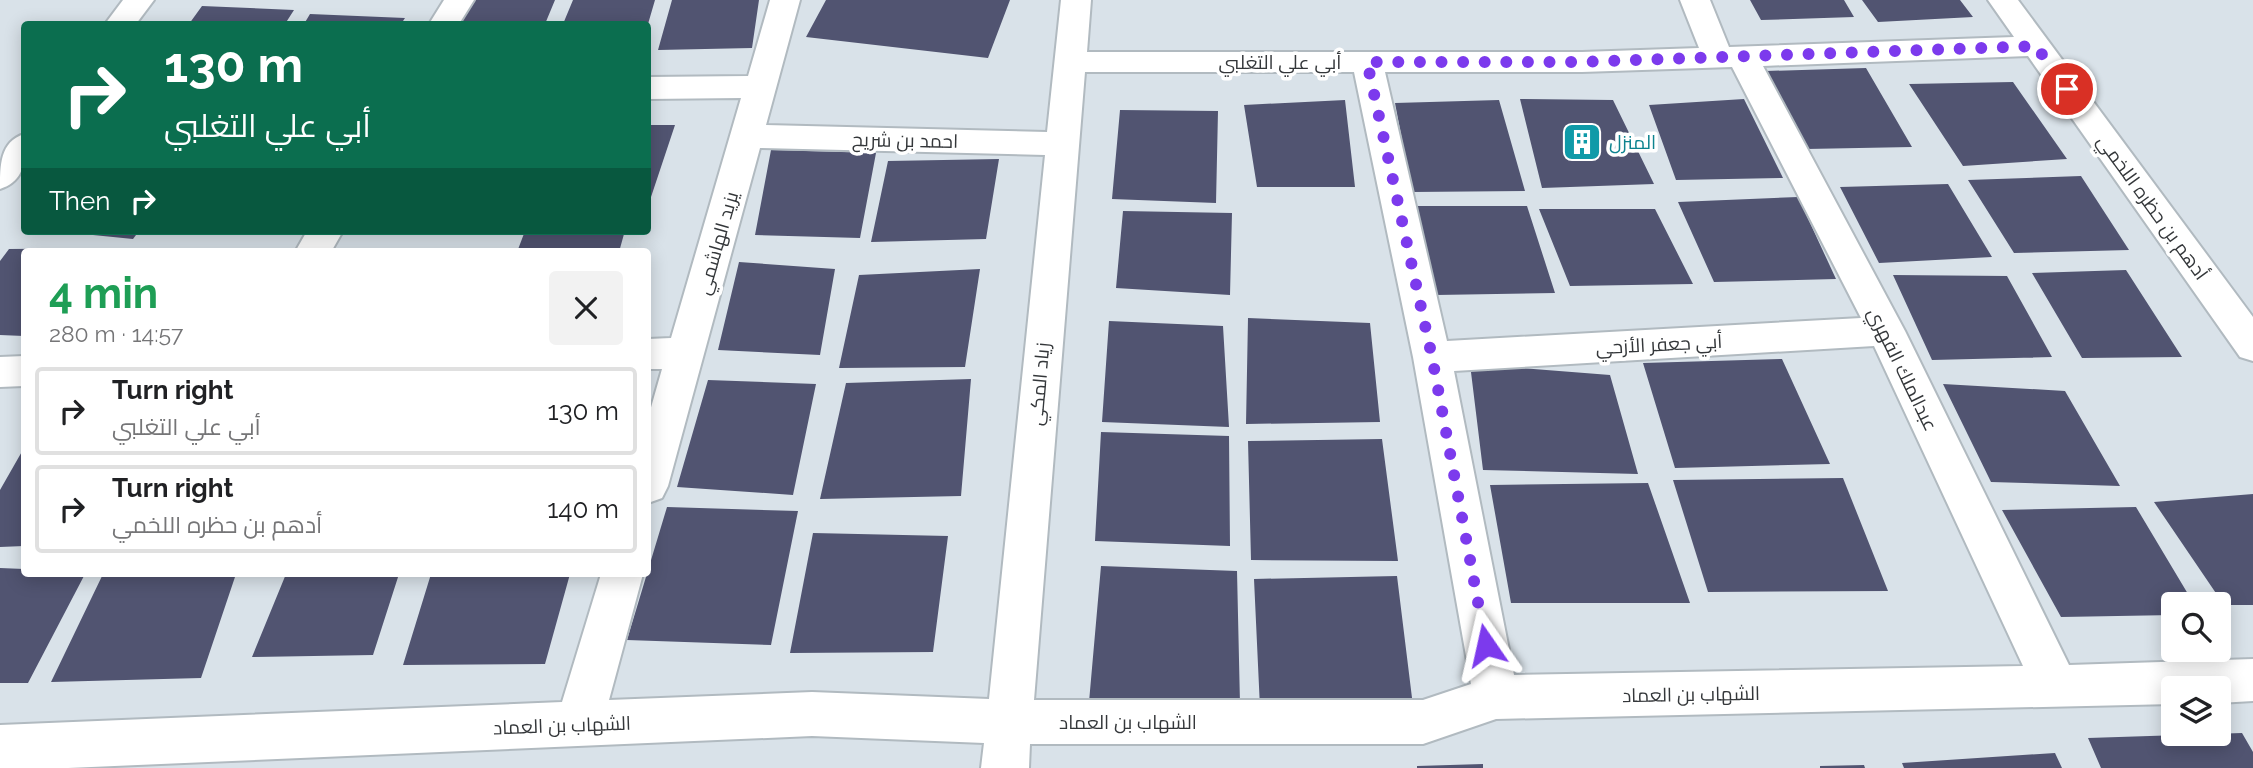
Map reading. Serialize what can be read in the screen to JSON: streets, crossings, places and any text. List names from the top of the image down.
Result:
{
  "streets": {
    "street": [
      "أبي علي التغلبي",
      "احمد بن شريح",
      "أدهم بن حظره اللخمي",
      "يزيد الهاشمي",
      "أبي جعفر الأزحي",
      "عبدالملك الفهري",
      "زياد المكي",
      "الشهاب بن العماد"
    ]
  },
  "crossings": [
    ["أبي علي التغلبي", "أدهم بن حظره اللخمي"],
    ["أبي علي التغلبي", "عبدالملك الفهري"],
    ["أبي علي التغلبي", "زياد المكي"],
    ["احمد بن شريح", "يزيد الهاشمي"],
    ["احمد بن شريح", "زياد المكي"],
    ["أبي جعفر الأزحي", "عبدالملك الفهري"],
    ["عبدالملك الفهري", "الشهاب بن العماد"],
    ["زياد المكي", "الشهاب بن العماد"]
  ],
  "places": {
    "building": ["المنزل"]
  },
  "page": {
    "turn": ["130 m", "أبي علي التغلبي"],
    "then": "Then",
    "heading": ["4 min", "280 m · 14:57"],
    "list": [
      {
        "name": "Turn right",
        "note": "أبي علي التغلبي",
        "value": "130 m"
      },
      {
        "name": "Turn right",
        "note": "أدهم بن حظره اللخمي",
        "value": "140 m"
      }
    ]
  }
}
